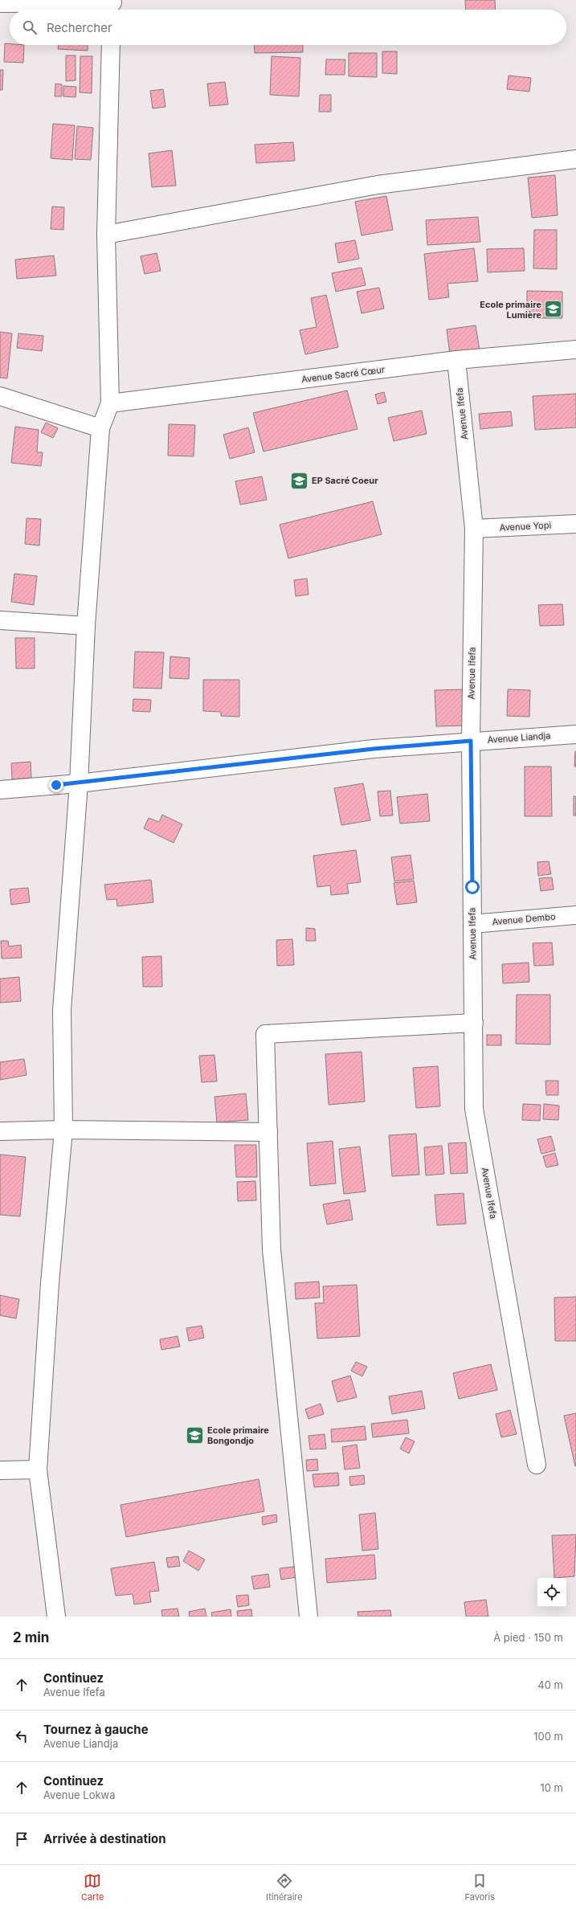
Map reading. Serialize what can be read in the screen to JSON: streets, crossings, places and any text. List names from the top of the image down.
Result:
{
  "streets": {
    "street": [
      "Avenue Sacré Cœur",
      "Avenue Ifefa",
      "Avenue Yopi",
      "Avenue Liandja",
      "Avenue Dembo"
    ]
  },
  "crossings": [
    ["Avenue Sacré Cœur", "Avenue Ifefa"],
    ["Avenue Ifefa", "Avenue Yopi"],
    ["Avenue Ifefa", "Avenue Liandja"],
    ["Avenue Ifefa", "Avenue Dembo"]
  ],
  "places": {
    "school or university": ["Ecole primaire Lumière", "EP Sacré Coeur", "Ecole primaire Bongondjo"]
  },
  "page": {
    "search": "Rechercher",
    "heading": ["2 min", "À pied · 150 m"],
    "list": [
      ["Continuez", "Avenue Ifefa", "40 m"],
      ["Tournez à gauche", "Avenue Liandja", "100 m"],
      ["Continuez", "Avenue Lokwa", "10 m"],
      "Arrivée à destination"
    ],
    "nav": ["Carte", "Itinéraire", "Favoris"]
  }
}
